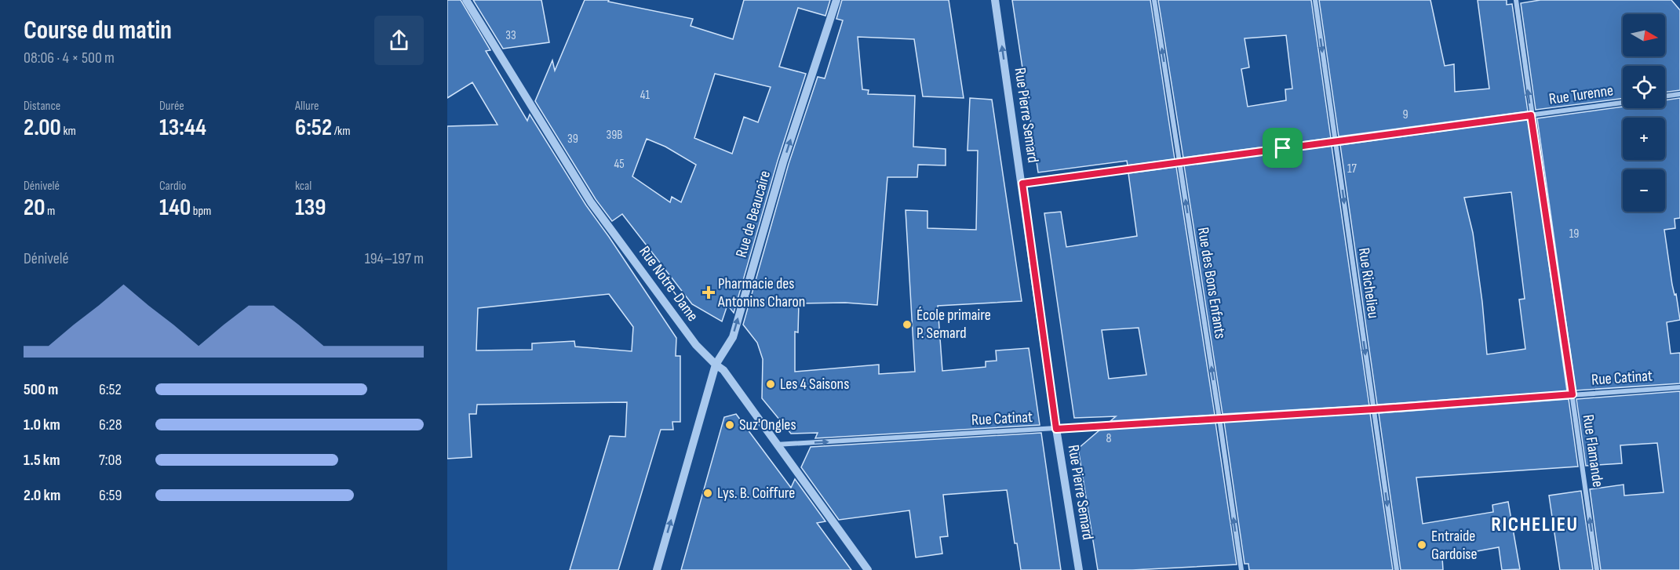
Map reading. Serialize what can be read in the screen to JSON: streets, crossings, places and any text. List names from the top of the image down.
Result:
{
  "streets": {
    "street": [
      "Rue Turenne",
      "Rue Pierre Semard",
      "Rue de Beaucaire",
      "Rue des Bons Enfants",
      "Rue Richelieu",
      "Rue Notre-Dame",
      "Rue Catinat",
      "Rue Flamande"
    ]
  },
  "crossings": [
    ["Rue Turenne", "Rue Pierre Semard"],
    ["Rue Turenne", "Rue des Bons Enfants"],
    ["Rue Turenne", "Rue Richelieu"],
    ["Rue Turenne", "Rue Flamande"],
    ["Rue Pierre Semard", "Rue Catinat"],
    ["Rue de Beaucaire", "Rue Notre-Dame"],
    ["Rue des Bons Enfants", "Rue Catinat"],
    ["Rue Richelieu", "Rue Catinat"],
    ["Rue Notre-Dame", "Rue Catinat"],
    ["Rue Catinat", "Rue Flamande"]
  ],
  "one_way": [
    "Rue de Beaucaire",
    "Rue des Bons Enfants",
    "Rue Richelieu",
    "Rue Flamande"
  ],
  "districts": ["RICHELIEU"],
  "places": {
    "health": ["Pharmacie des Antonins Charon"],
    "other": [
      "École primaire P. Semard",
      "Les 4 Saisons",
      "Suz'Ongles",
      "Lys. B. Coiffure",
      "Entraide Gardoise"
    ]
  },
  "house_numbers": [
    "33",
    "41",
    "9",
    "39B",
    "39",
    "45",
    "17",
    "19",
    "8"
  ],
  "north": "right",
  "page": {
    "heading": ["Course du matin", "08:06 · 4 × 500 m"],
    "map_buttons": ["+", "−"],
    "stats": [
      ["Distance", "2.00 km"],
      ["Durée", "13:44"],
      ["Allure", "6:52 /km"],
      ["Dénivelé", "20 m"],
      ["Cardio", "140 bpm"],
      ["kcal", "139"]
    ],
    "chart": ["Dénivelé", "194–197 m"],
    "list": [
      {
        "name": "500 m",
        "note": "6:52"
      },
      {
        "name": "1.0 km",
        "note": "6:28"
      },
      {
        "name": "1.5 km",
        "note": "7:08"
      },
      {
        "name": "2.0 km",
        "note": "6:59"
      }
    ]
  }
}
